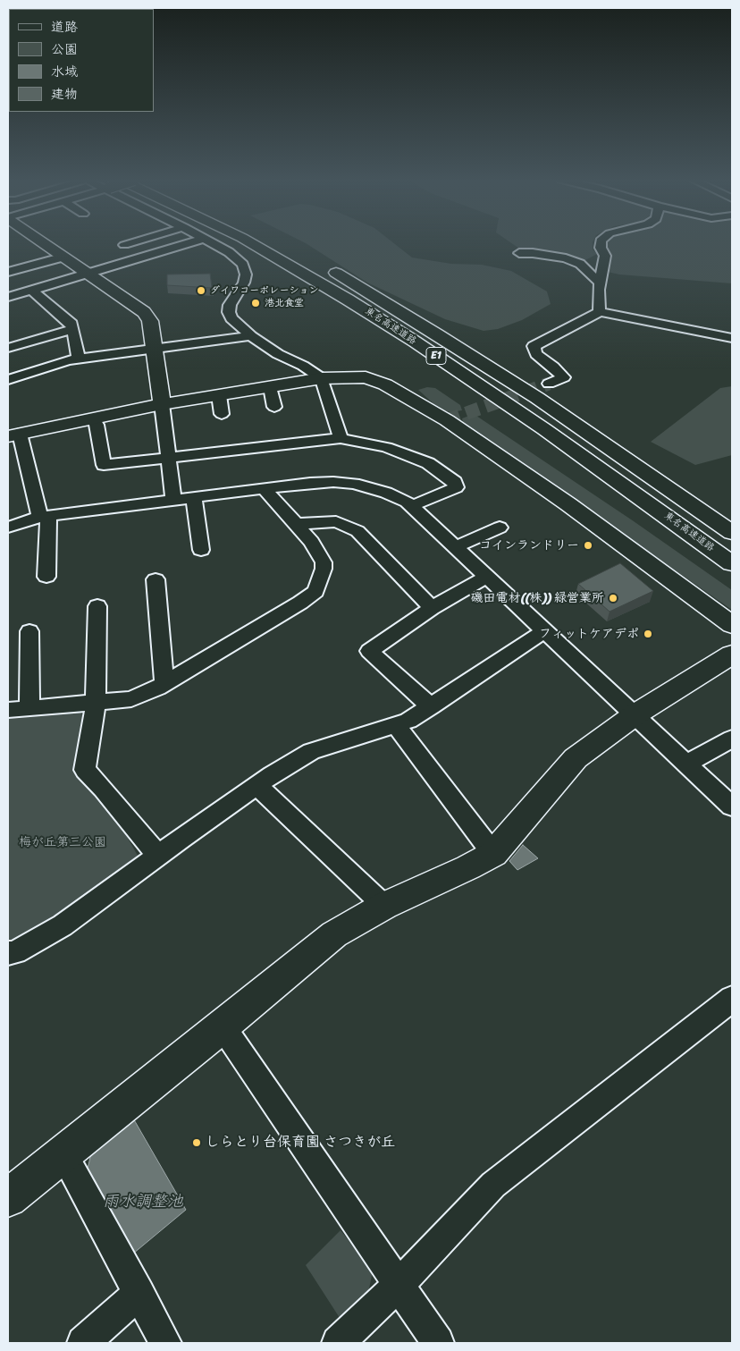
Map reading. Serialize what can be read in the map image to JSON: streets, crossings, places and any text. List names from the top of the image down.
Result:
{
  "streets": {
    "main road": ["東名高速道路", "E1"]
  },
  "water": ["雨水調整池"],
  "parks": ["梅が丘第三公園"],
  "places": [
    "ダイワコーポレーション",
    "港北食堂",
    "コインランドリー",
    "磯田電材((株)) 緑営業所",
    "フィットケアデポ",
    "しらとり台保育園 さつきが丘"
  ],
  "legend": [
    "道路",
    "公園",
    "水域",
    "建物"
  ]
}
